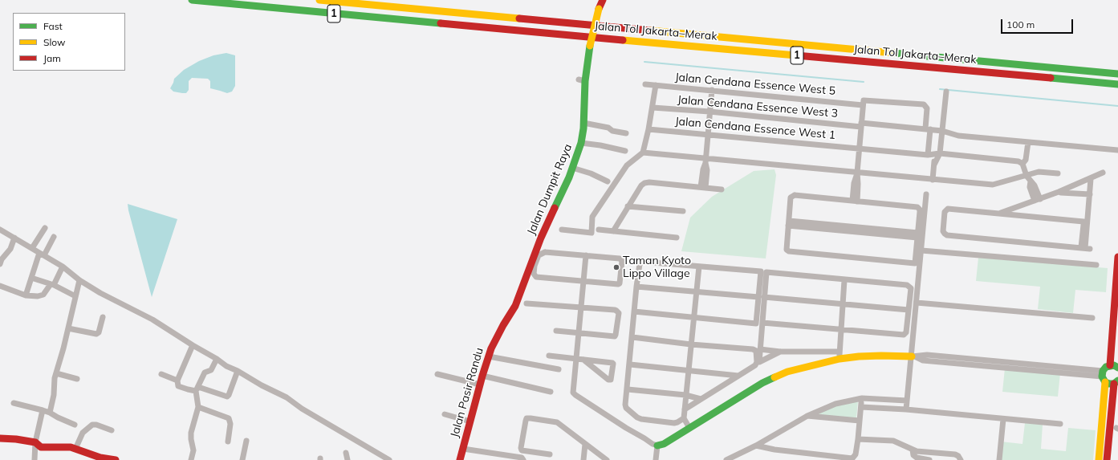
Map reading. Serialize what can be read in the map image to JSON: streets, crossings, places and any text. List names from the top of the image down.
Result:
{
  "streets": {
    "main road": [
      "1",
      "Jalan Tol Jakarta–Merak",
      "Jalan Dumpit Raya",
      "Jalan Pasir Randu"
    ],
    "street": ["Jalan Cendana Essence West 5", "Jalan Cendana Essence West 3", "Jalan Cendana Essence West 1"]
  },
  "crossings": [
    ["Jalan Dumpit Raya", "Jalan Pasir Randu"]
  ],
  "places": ["Taman Kyoto Lippo Village"],
  "legend": ["Fast", "Slow", "Jam"],
  "scale_bar": "100 m"
}
